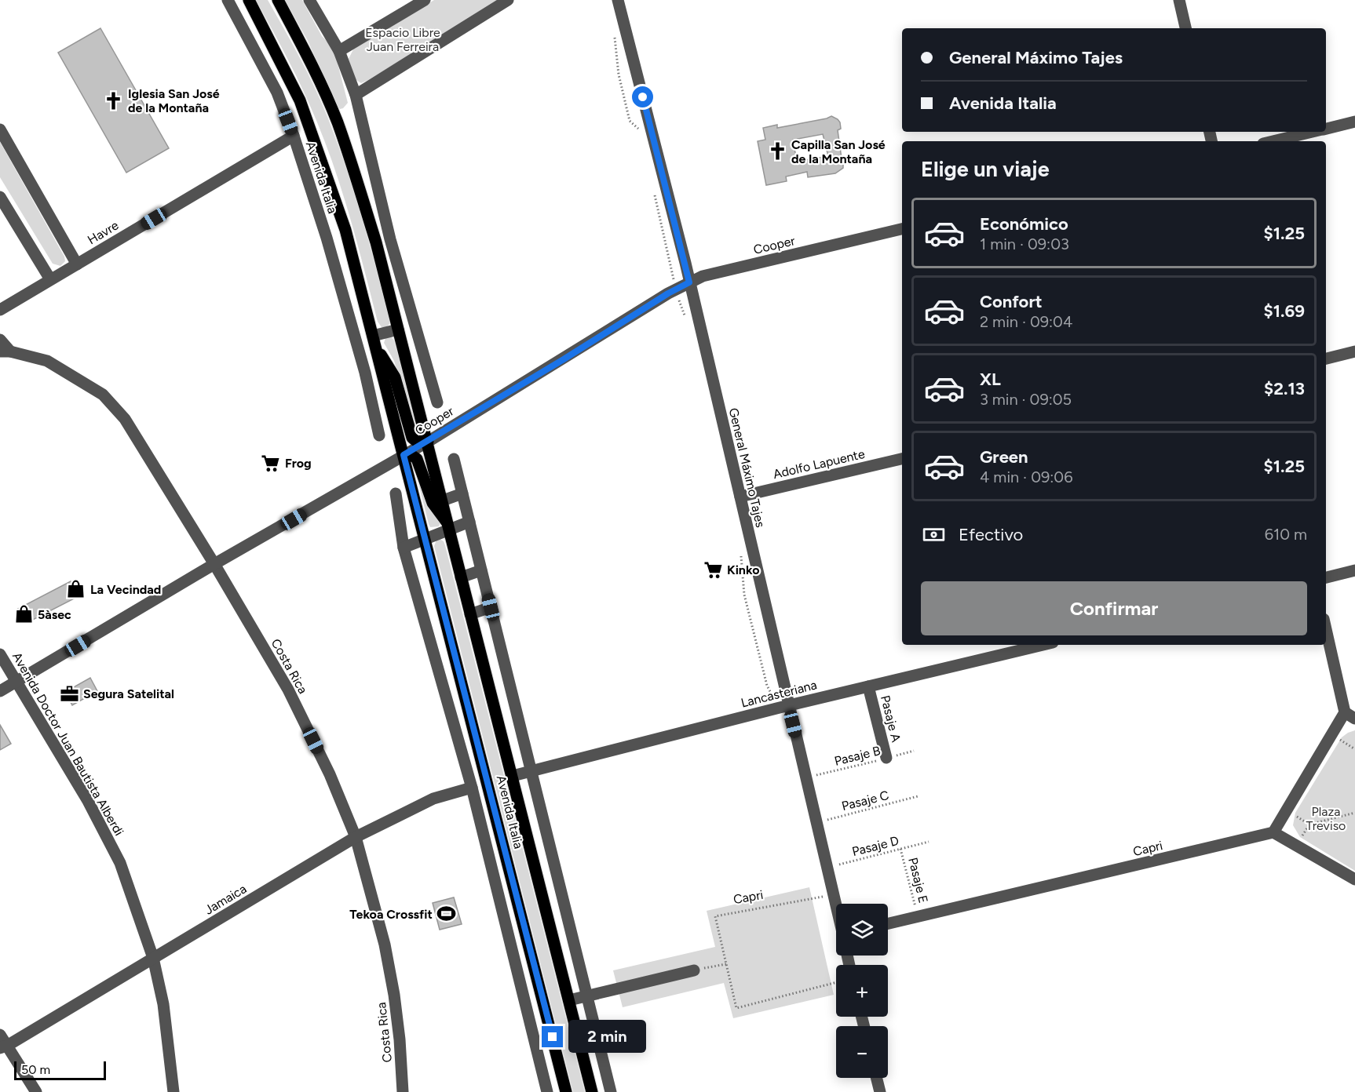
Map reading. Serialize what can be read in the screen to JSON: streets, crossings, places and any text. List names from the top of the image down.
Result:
{
  "streets": {
    "main road": ["Avenida Italia"],
    "street": [
      "Havre",
      "Cooper",
      "Adolfo Lapuente",
      "General Máximo Tajes",
      "Costa Rica",
      "Lancasteriana",
      "Pasaje A",
      "Avenida Doctor Juan Bautista Alberdi",
      "Capri",
      "Jamaica"
    ],
    "path": [
      "Pasaje B",
      "Pasaje C",
      "Pasaje D",
      "Pasaje E"
    ]
  },
  "crossings": [
    ["Avenida Italia", "Havre"],
    ["Avenida Italia", "Cooper"],
    ["Avenida Italia", "Lancasteriana"],
    ["Cooper", "General Máximo Tajes"],
    ["Cooper", "Costa Rica"],
    ["Cooper", "Avenida Doctor Juan Bautista Alberdi"],
    ["Adolfo Lapuente", "General Máximo Tajes"],
    ["General Máximo Tajes", "Lancasteriana"],
    ["General Máximo Tajes", "Pasaje B"],
    ["General Máximo Tajes", "Pasaje C"],
    ["General Máximo Tajes", "Pasaje D"],
    ["General Máximo Tajes", "Capri"],
    ["Costa Rica", "Jamaica"],
    ["Lancasteriana", "Pasaje A"],
    ["Pasaje A", "Pasaje B"],
    ["Avenida Doctor Juan Bautista Alberdi", "Jamaica"],
    ["Pasaje D", "Pasaje E"],
    ["Capri", "Pasaje E"]
  ],
  "parks": ["Espacio Libre Juan Ferreira", "Plaza Treviso"],
  "places": {
    "church": ["Iglesia San José de la Montaña", "Capilla San José de la Montaña"],
    "supermarket": ["Frog", "Kinko"],
    "shop": ["La Vecindad", "5àsec"],
    "office": ["Segura Satelital"],
    "sports": ["Tekoa Crossfit"]
  },
  "scale_bar": "50 m",
  "page": {
    "banner": ["General Máximo Tajes", "Avenida Italia"],
    "heading": "Elige un viaje",
    "list": [
      {
        "name": "Económico",
        "note": "1 min · 09:03",
        "value": "$1.25"
      },
      {
        "name": "Confort",
        "note": "2 min · 09:04",
        "value": "$1.69"
      },
      {
        "name": "XL",
        "note": "3 min · 09:05",
        "value": "$2.13"
      },
      {
        "name": "Green",
        "note": "4 min · 09:06",
        "value": "$1.25"
      }
    ],
    "pay": ["Efectivo", "610 m"],
    "buttons": "Confirmar",
    "map_buttons": ["+", "−"],
    "bubble": "2 min",
    "scale": "50 m"
  }
}
